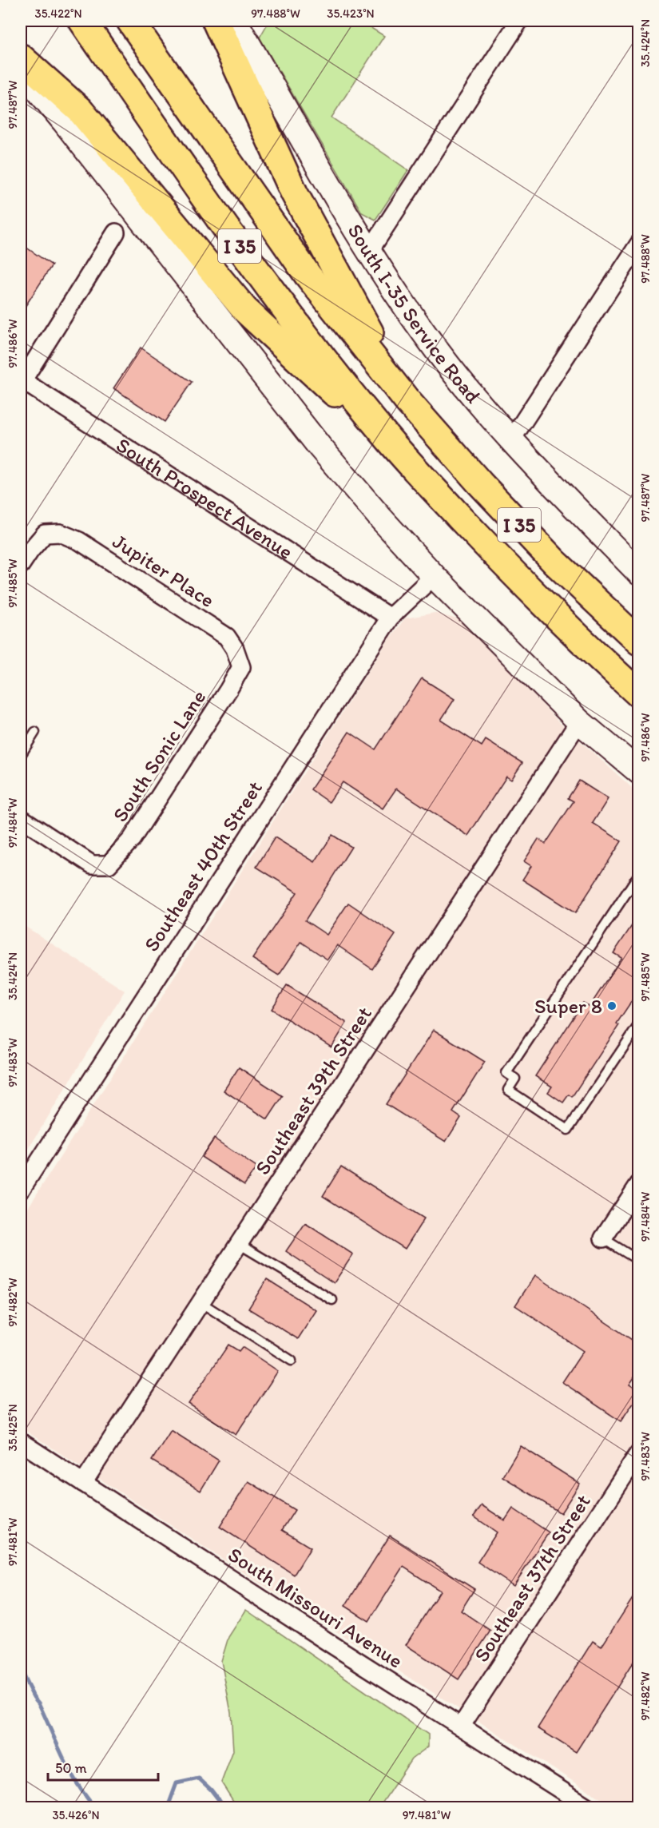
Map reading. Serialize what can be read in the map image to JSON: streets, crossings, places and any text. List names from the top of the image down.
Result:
{
  "streets": {
    "highway": ["I 35"],
    "main road": ["South I-35 Service Road"],
    "street": [
      "South Prospect Avenue",
      "Jupiter Place",
      "South Sonic Lane",
      "Southeast 40th Street",
      "Southeast 39th Street",
      "Southeast 37th Street",
      "South Missouri Avenue"
    ]
  },
  "crossings": [
    ["South Prospect Avenue", "Southeast 40th Street"],
    ["Jupiter Place", "South Sonic Lane"],
    ["Southeast 39th Street", "South Missouri Avenue"],
    ["Southeast 37th Street", "South Missouri Avenue"]
  ],
  "places": ["Super 8"],
  "scale_bar": "50 m",
  "coordinates": [
    "35.422°N",
    "97.488°W",
    "35.423°N",
    "35.424°N",
    "97.487°W",
    "97.486°W",
    "97.485°W",
    "97.484°W",
    "97.483°W",
    "97.482°W",
    "35.425°N",
    "97.481°W",
    "35.426°N"
  ]
}
